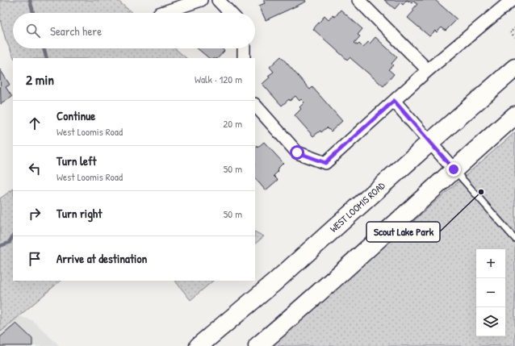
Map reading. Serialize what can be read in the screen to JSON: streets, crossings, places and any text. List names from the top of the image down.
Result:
{
  "streets": {
    "main road": ["WEST LOOMIS ROAD"]
  },
  "places": ["Scout Lake Park"],
  "page": {
    "search": "Search here",
    "heading": ["2 min", "Walk · 120 m"],
    "list": [
      ["Continue", "West Loomis Road", "20 m"],
      ["Turn left", "West Loomis Road", "50 m"],
      ["Turn right", "50 m"],
      "Arrive at destination"
    ],
    "map_buttons": ["+", "−"]
  }
}
